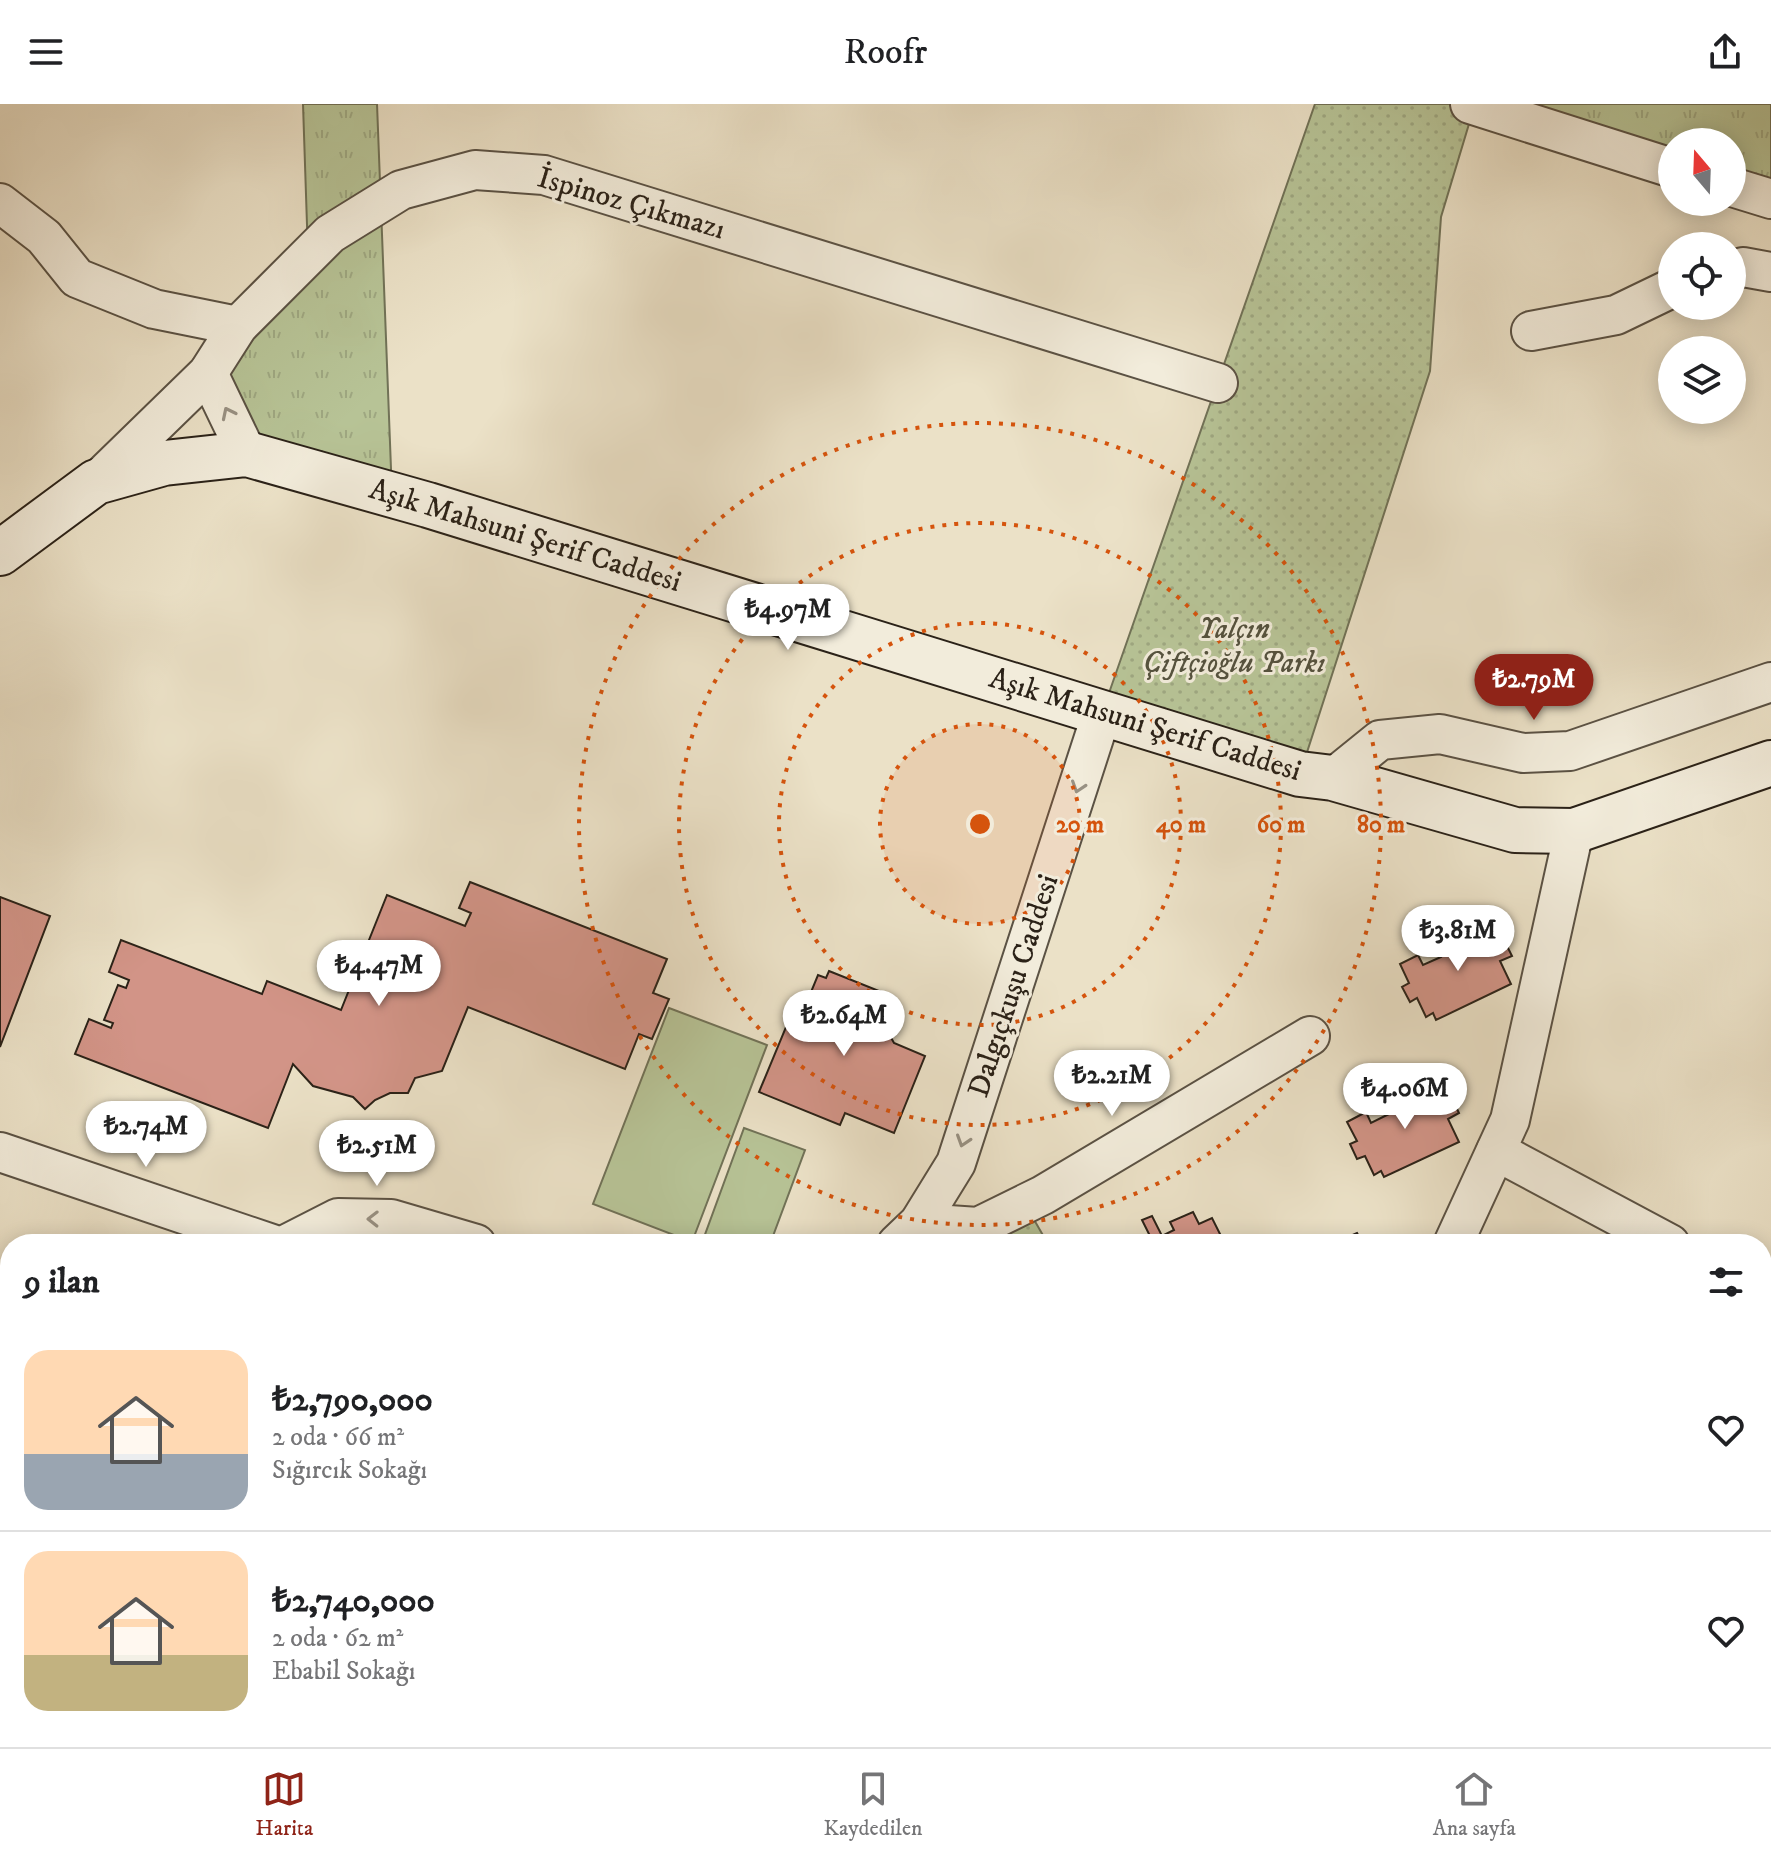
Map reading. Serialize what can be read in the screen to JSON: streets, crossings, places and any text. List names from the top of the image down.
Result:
{
  "streets": {
    "street": ["İspinoz Çıkmazı", "Aşık Mahsuni Şerif Caddesi", "Dalgıçkuşu Caddesi"]
  },
  "crossings": [
    ["İspinoz Çıkmazı", "Aşık Mahsuni Şerif Caddesi"],
    ["Aşık Mahsuni Şerif Caddesi", "Dalgıçkuşu Caddesi"]
  ],
  "one_way": ["Dalgıçkuşu Caddesi"],
  "parks": ["Yalçın Çiftçioğlu Parkı"],
  "north": "top",
  "page": {
    "header": "Roofr",
    "price": [
      "₺4.97M",
      "₺2.79M",
      "₺3.81M",
      "₺4.47M",
      "₺2.64M",
      "₺2.21M",
      "₺4.06M",
      "₺2.74M",
      "₺2.51M"
    ],
    "heading": "9 ilan",
    "list": [
      {
        "name": "₺2,790,000",
        "note": "2 oda · 66 m² · Sığırcık Sokağı"
      },
      {
        "name": "₺2,740,000",
        "note": "2 oda · 62 m² · Ebabil Sokağı"
      }
    ],
    "tabs": ["Harita", "Kaydedilen", "Ana sayfa"]
  },
  "rings": [
    "20 m",
    "40 m",
    "60 m",
    "80 m"
  ]
}
